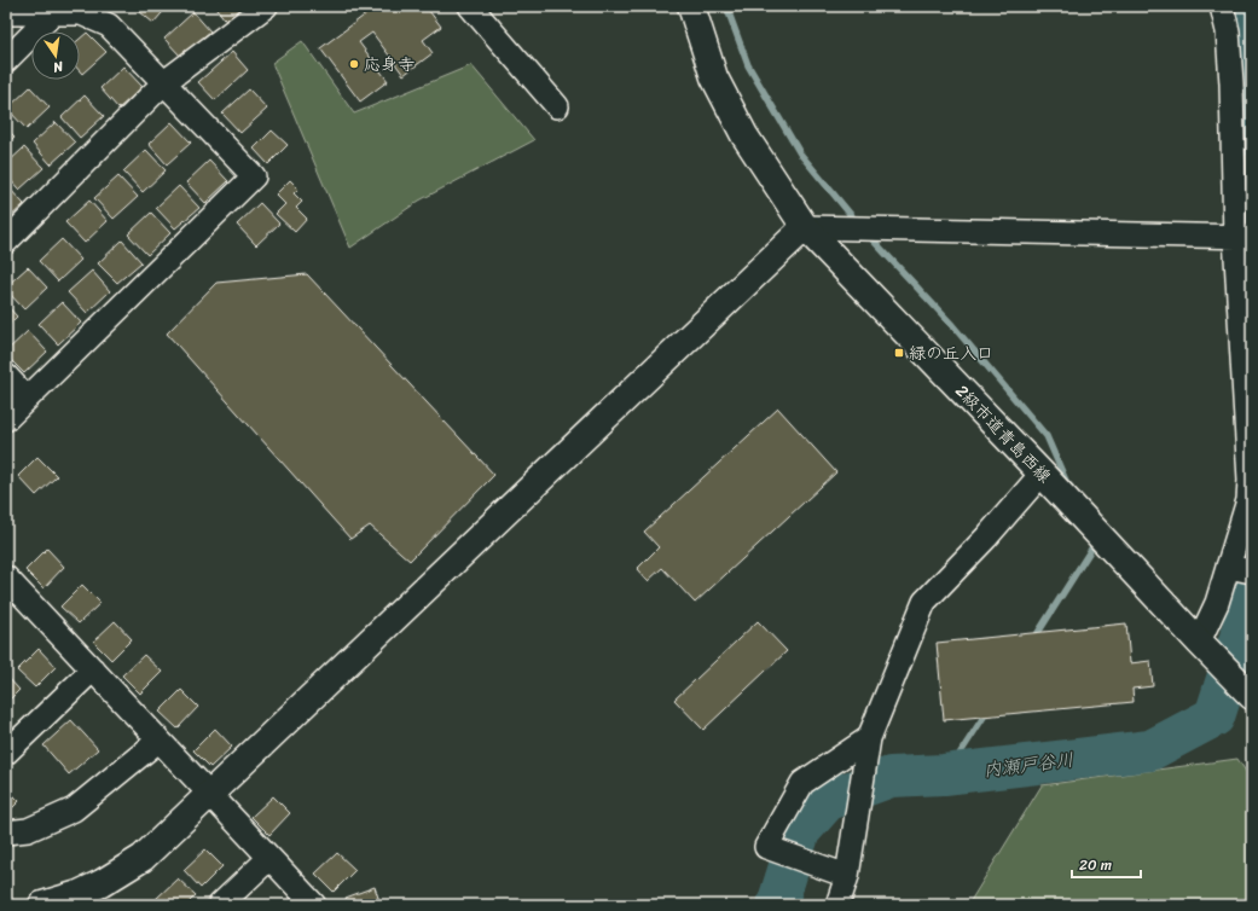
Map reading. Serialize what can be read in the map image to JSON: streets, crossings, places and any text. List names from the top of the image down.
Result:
{
  "streets": {
    "street": ["2級市道青島西線"]
  },
  "water": ["内瀬戸谷川"],
  "places": {
    "other": ["応身寺"],
    "transit": ["緑の丘入口"]
  },
  "scale_bar": "20 m",
  "north": "bottom"
}
